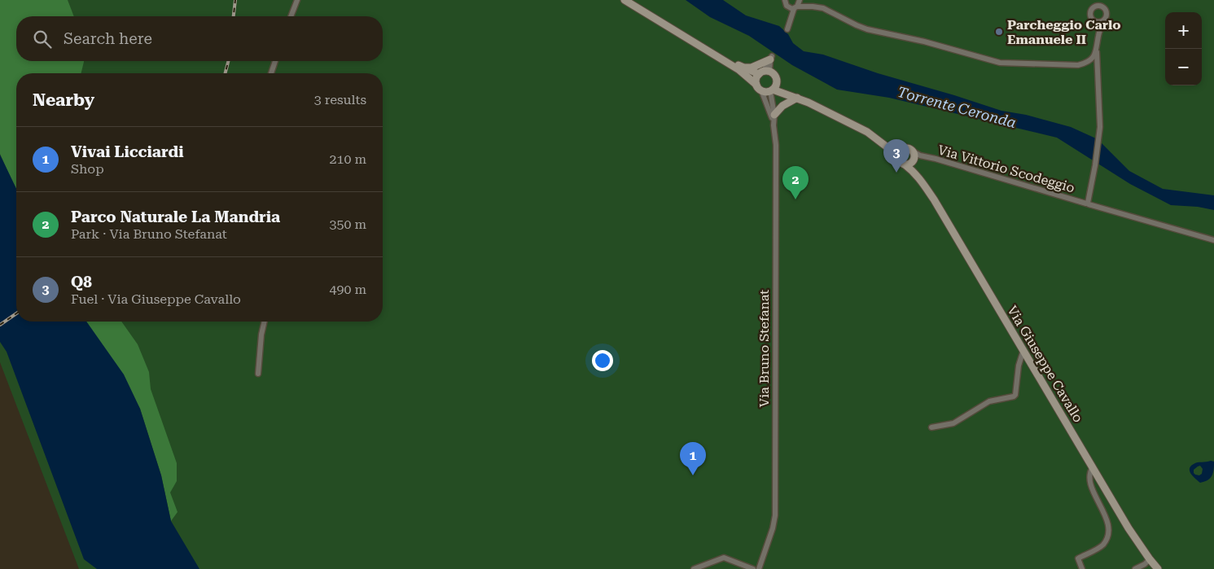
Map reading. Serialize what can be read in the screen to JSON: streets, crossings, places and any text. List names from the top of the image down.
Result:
{
  "streets": {
    "street": ["Via Vittorio Scodeggio", "Via Bruno Stefanat", "Via Giuseppe Cavallo"]
  },
  "crossings": [
    ["Via Vittorio Scodeggio", "Via Giuseppe Cavallo"]
  ],
  "water": ["Torrente Ceronda"],
  "places": ["Parcheggio Carlo Emanuele II"],
  "page": {
    "map_buttons": ["+", "−"],
    "search": "Search here",
    "heading": ["Nearby", "3 results"],
    "list": [
      {
        "mark": "1",
        "name": "Vivai Licciardi",
        "note": "Shop",
        "value": "210 m"
      },
      {
        "mark": "2",
        "name": "Parco Naturale La Mandria",
        "note": "Park · Via Bruno Stefanat",
        "value": "350 m"
      },
      {
        "mark": "3",
        "name": "Q8",
        "note": "Fuel · Via Giuseppe Cavallo",
        "value": "490 m"
      }
    ],
    "pins": ["3", "2", "1"]
  }
}
